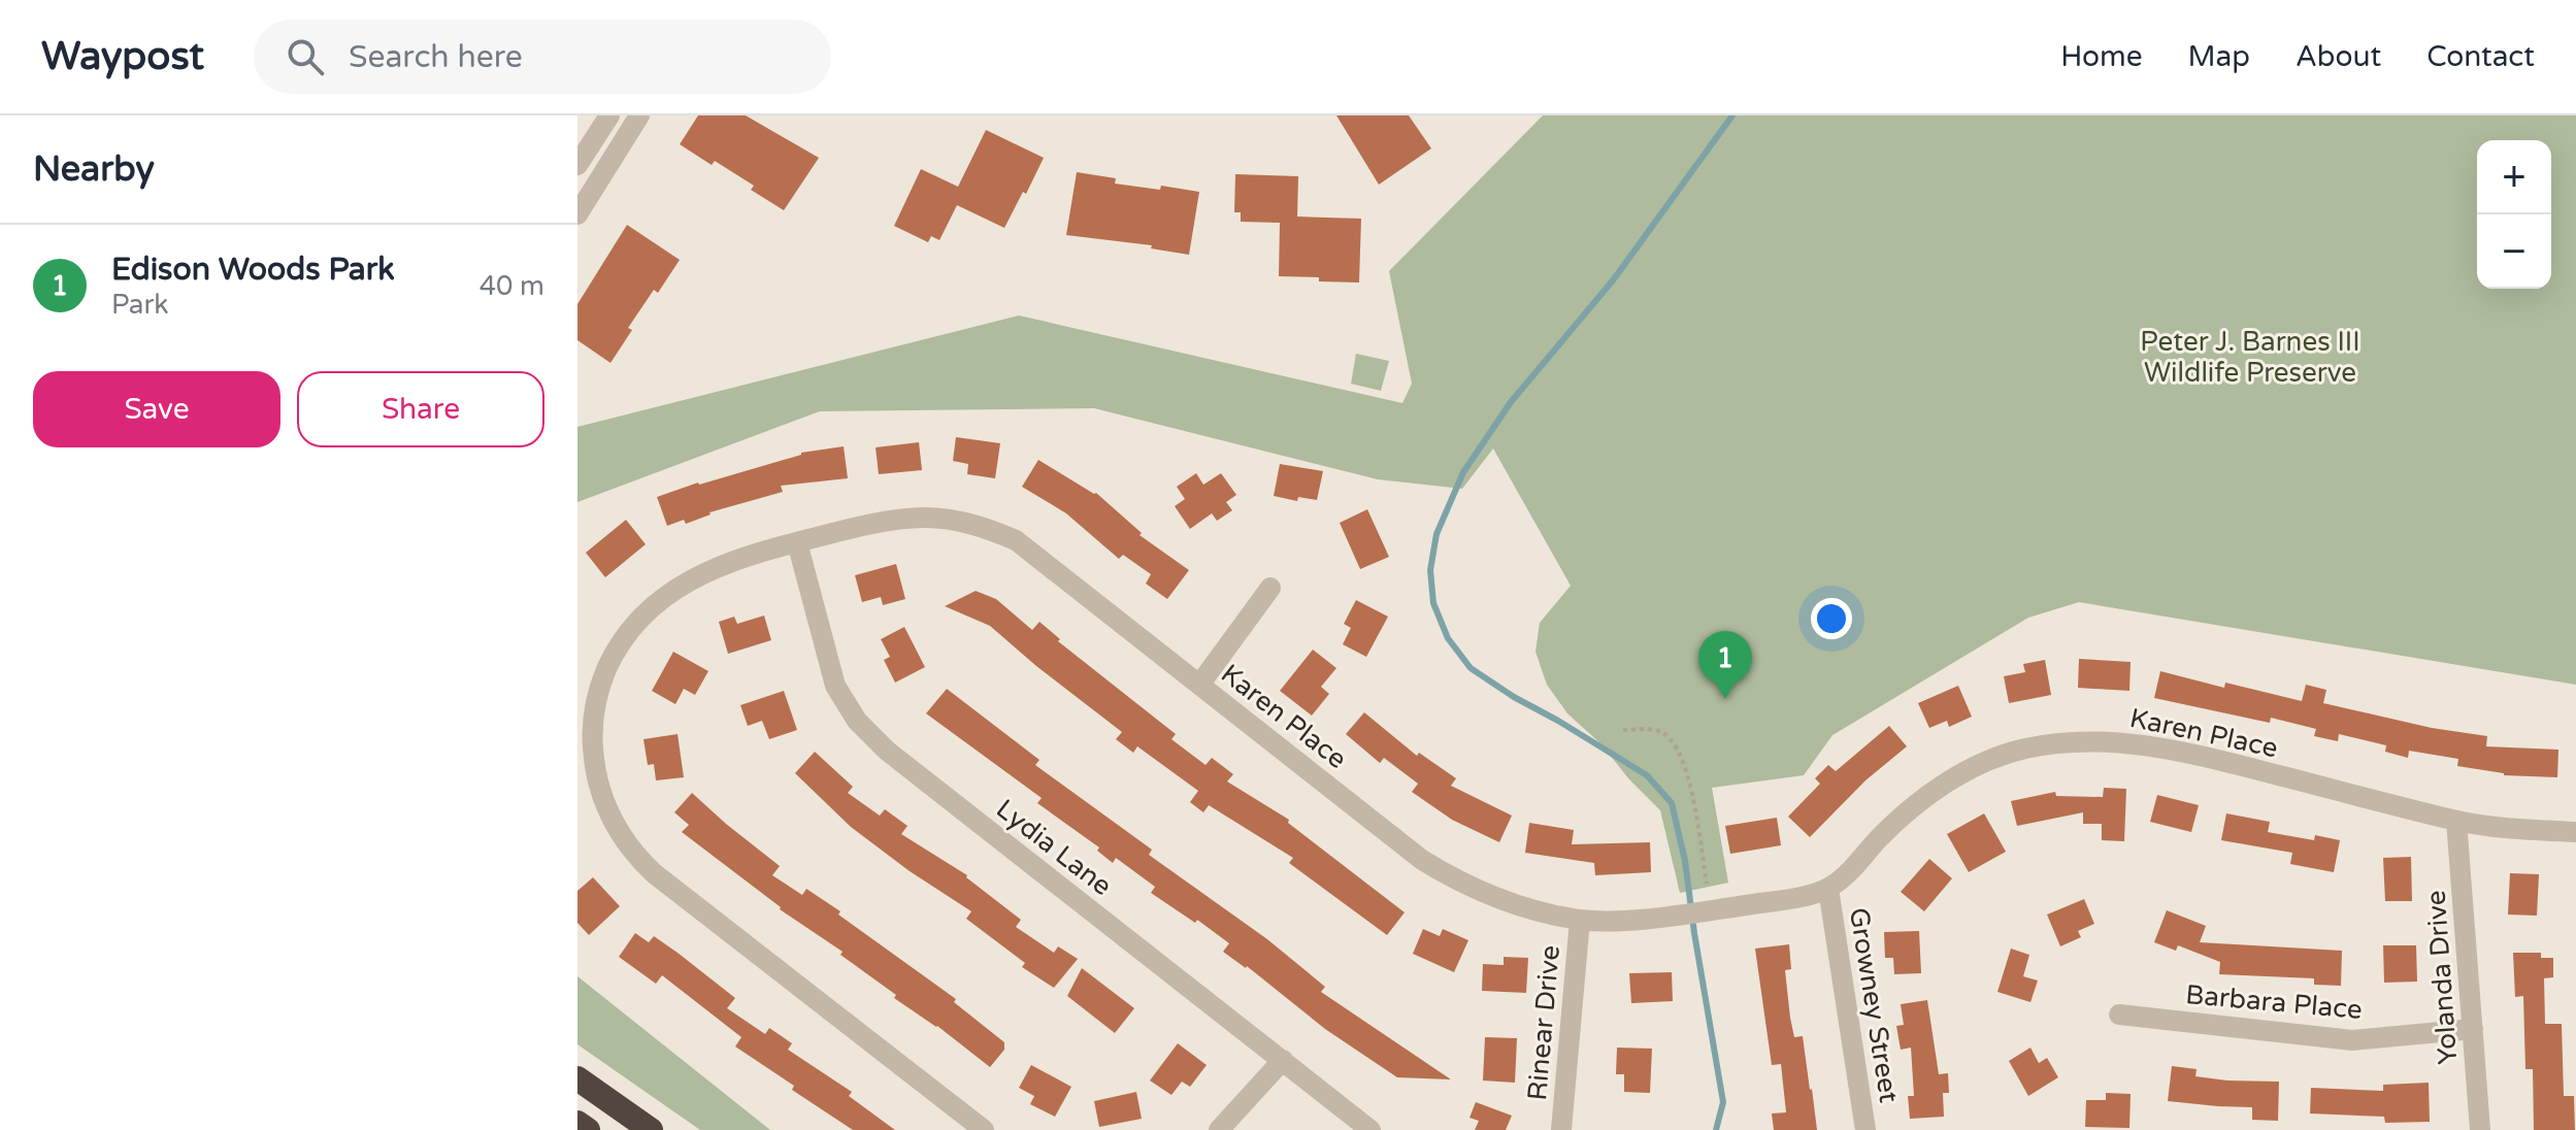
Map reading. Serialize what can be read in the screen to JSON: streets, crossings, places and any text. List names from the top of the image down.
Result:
{
  "streets": {
    "street": [
      "Karen Place",
      "Lydia Lane",
      "Yolanda Drive",
      "Barbara Place",
      "Growney Street",
      "Rinear Drive"
    ]
  },
  "crossings": [
    ["Karen Place", "Lydia Lane"],
    ["Karen Place", "Yolanda Drive"],
    ["Karen Place", "Growney Street"],
    ["Karen Place", "Rinear Drive"],
    ["Yolanda Drive", "Barbara Place"]
  ],
  "parks": ["Peter J. Barnes III Wildlife Preserve"],
  "page": {
    "header": "Waypost",
    "search": "Search here",
    "nav": [
      "Home",
      "Map",
      "About",
      "Contact"
    ],
    "heading": "Nearby",
    "map_buttons": ["+", "−"],
    "list": [
      {
        "mark": "1",
        "name": "Edison Woods Park",
        "note": "Park",
        "value": "40 m"
      }
    ],
    "buttons": ["Save", "Share"],
    "pins": "1"
  }
}
